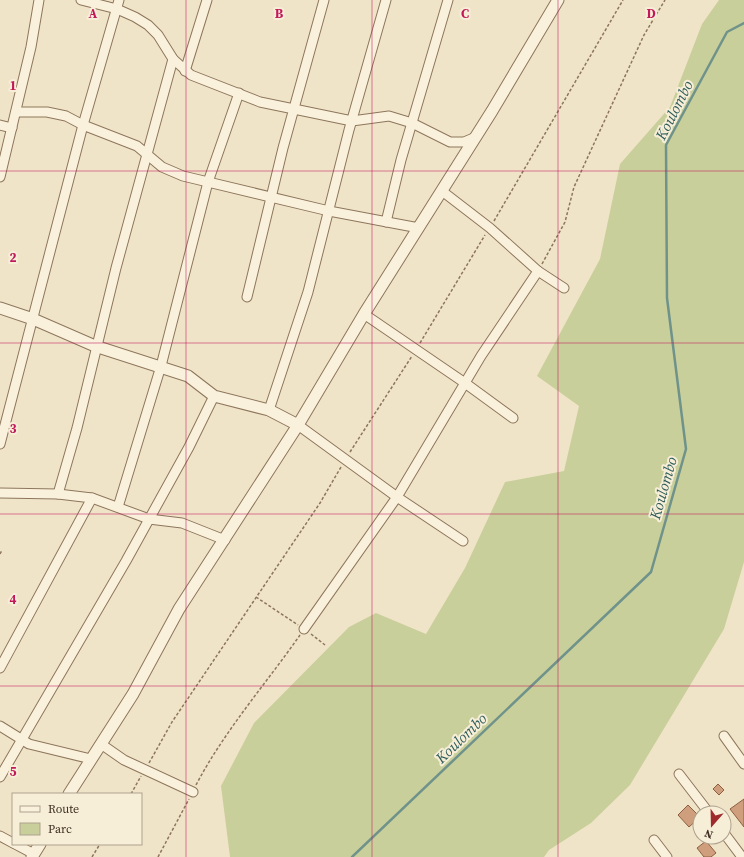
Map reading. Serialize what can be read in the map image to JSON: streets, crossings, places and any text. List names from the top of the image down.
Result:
{
  "water": ["Koulombo"],
  "legend": ["Route", "Parc"],
  "north": "bottom",
  "grid": {
    "columns": [
      "A",
      "B",
      "C",
      "D"
    ],
    "rows": [
      "1",
      "2",
      "3",
      "4",
      "5"
    ]
  }
}
